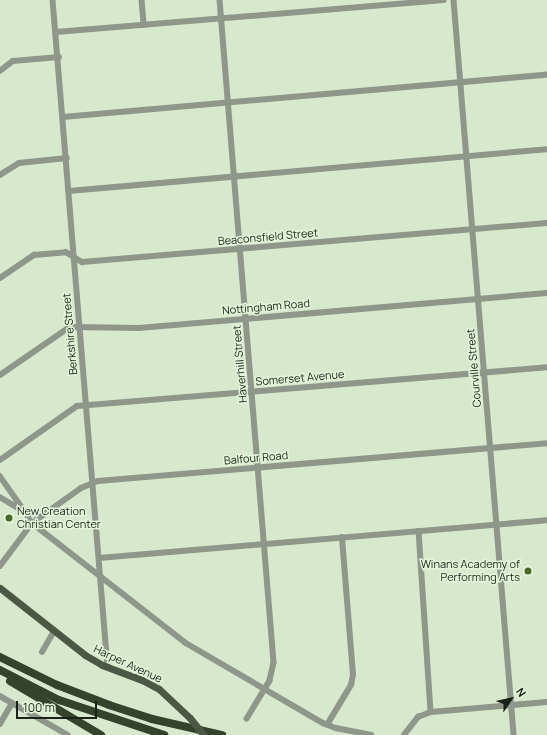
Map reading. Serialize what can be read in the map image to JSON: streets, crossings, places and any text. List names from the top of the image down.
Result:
{
  "streets": {
    "main road": ["Harper Avenue"],
    "street": [
      "Beaconsfield Street",
      "Nottingham Road",
      "Berkshire Street",
      "Haverhill Street",
      "Courville Street",
      "Somerset Avenue",
      "Balfour Road"
    ]
  },
  "crossings": [
    ["Beaconsfield Street", "Berkshire Street"],
    ["Beaconsfield Street", "Haverhill Street"],
    ["Beaconsfield Street", "Courville Street"],
    ["Nottingham Road", "Berkshire Street"],
    ["Nottingham Road", "Haverhill Street"],
    ["Nottingham Road", "Courville Street"],
    ["Berkshire Street", "Somerset Avenue"],
    ["Berkshire Street", "Balfour Road"],
    ["Berkshire Street", "Harper Avenue"],
    ["Haverhill Street", "Somerset Avenue"],
    ["Haverhill Street", "Balfour Road"],
    ["Courville Street", "Somerset Avenue"],
    ["Courville Street", "Balfour Road"]
  ],
  "places": ["New Creation Christian Center", "Winans Academy of Performing Arts"],
  "scale_bar": "100 m",
  "north": "top right"
}
